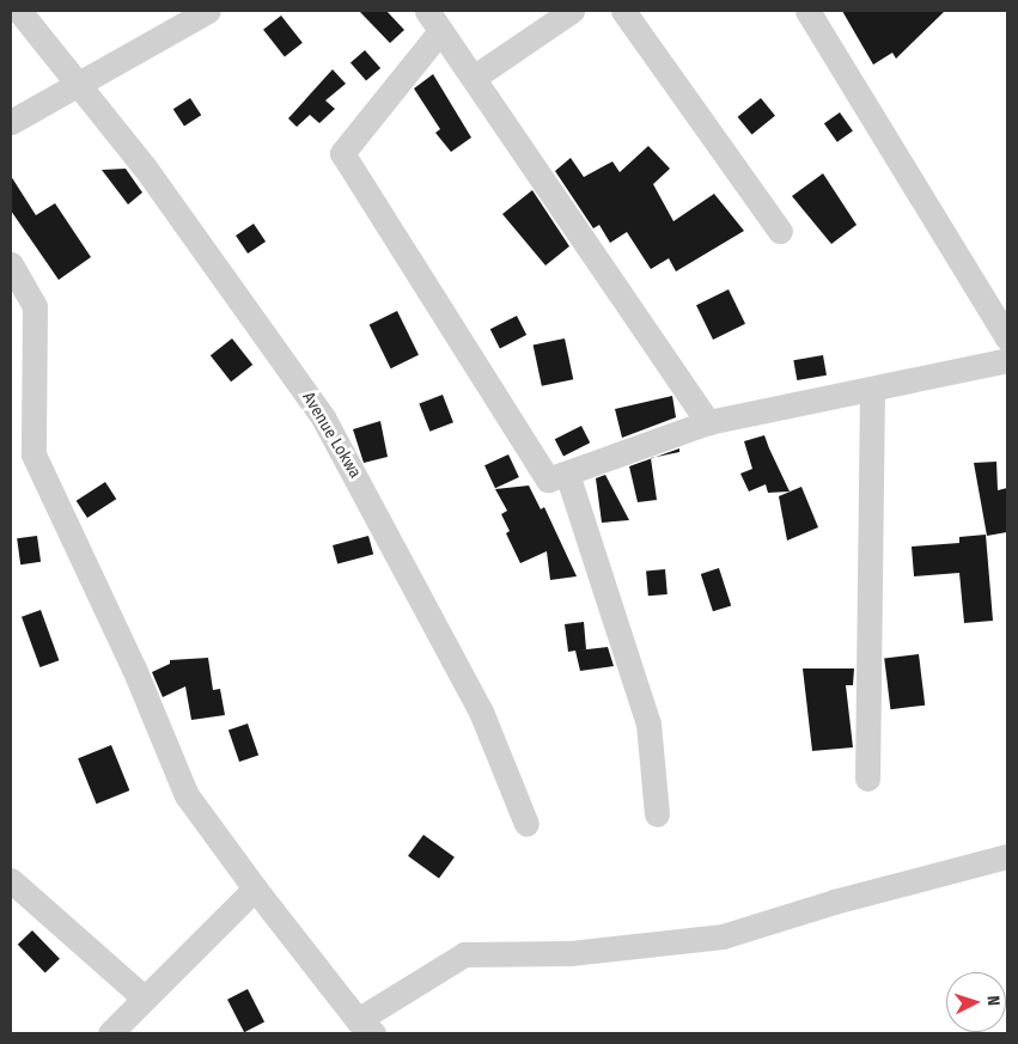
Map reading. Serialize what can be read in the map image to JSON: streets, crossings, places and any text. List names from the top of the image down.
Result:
{
  "streets": {
    "street": ["Avenue Lokwa"]
  },
  "north": "right"
}
